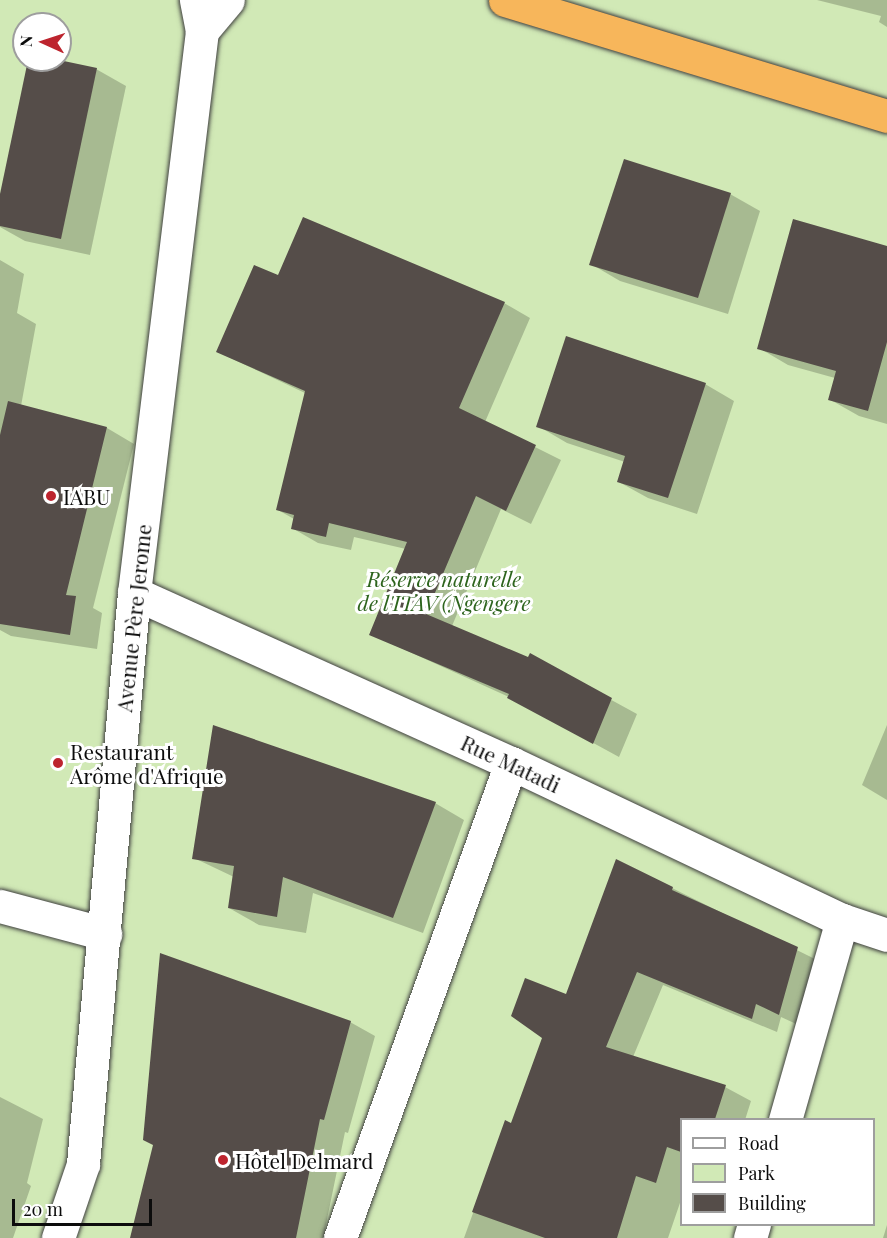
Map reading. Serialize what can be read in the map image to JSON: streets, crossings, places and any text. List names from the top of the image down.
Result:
{
  "streets": {
    "street": ["Avenue Père Jerome", "Rue Matadi"]
  },
  "crossings": [
    ["Avenue Père Jerome", "Rue Matadi"]
  ],
  "parks": ["Réserve naturelle de l'ITAV (Ngengere"],
  "places": ["IABU", "Restaurant Arôme d'Afrique", "Hôtel Delmard"],
  "legend": ["Road", "Park", "Building"],
  "scale_bar": "20 m",
  "north": "left"
}
